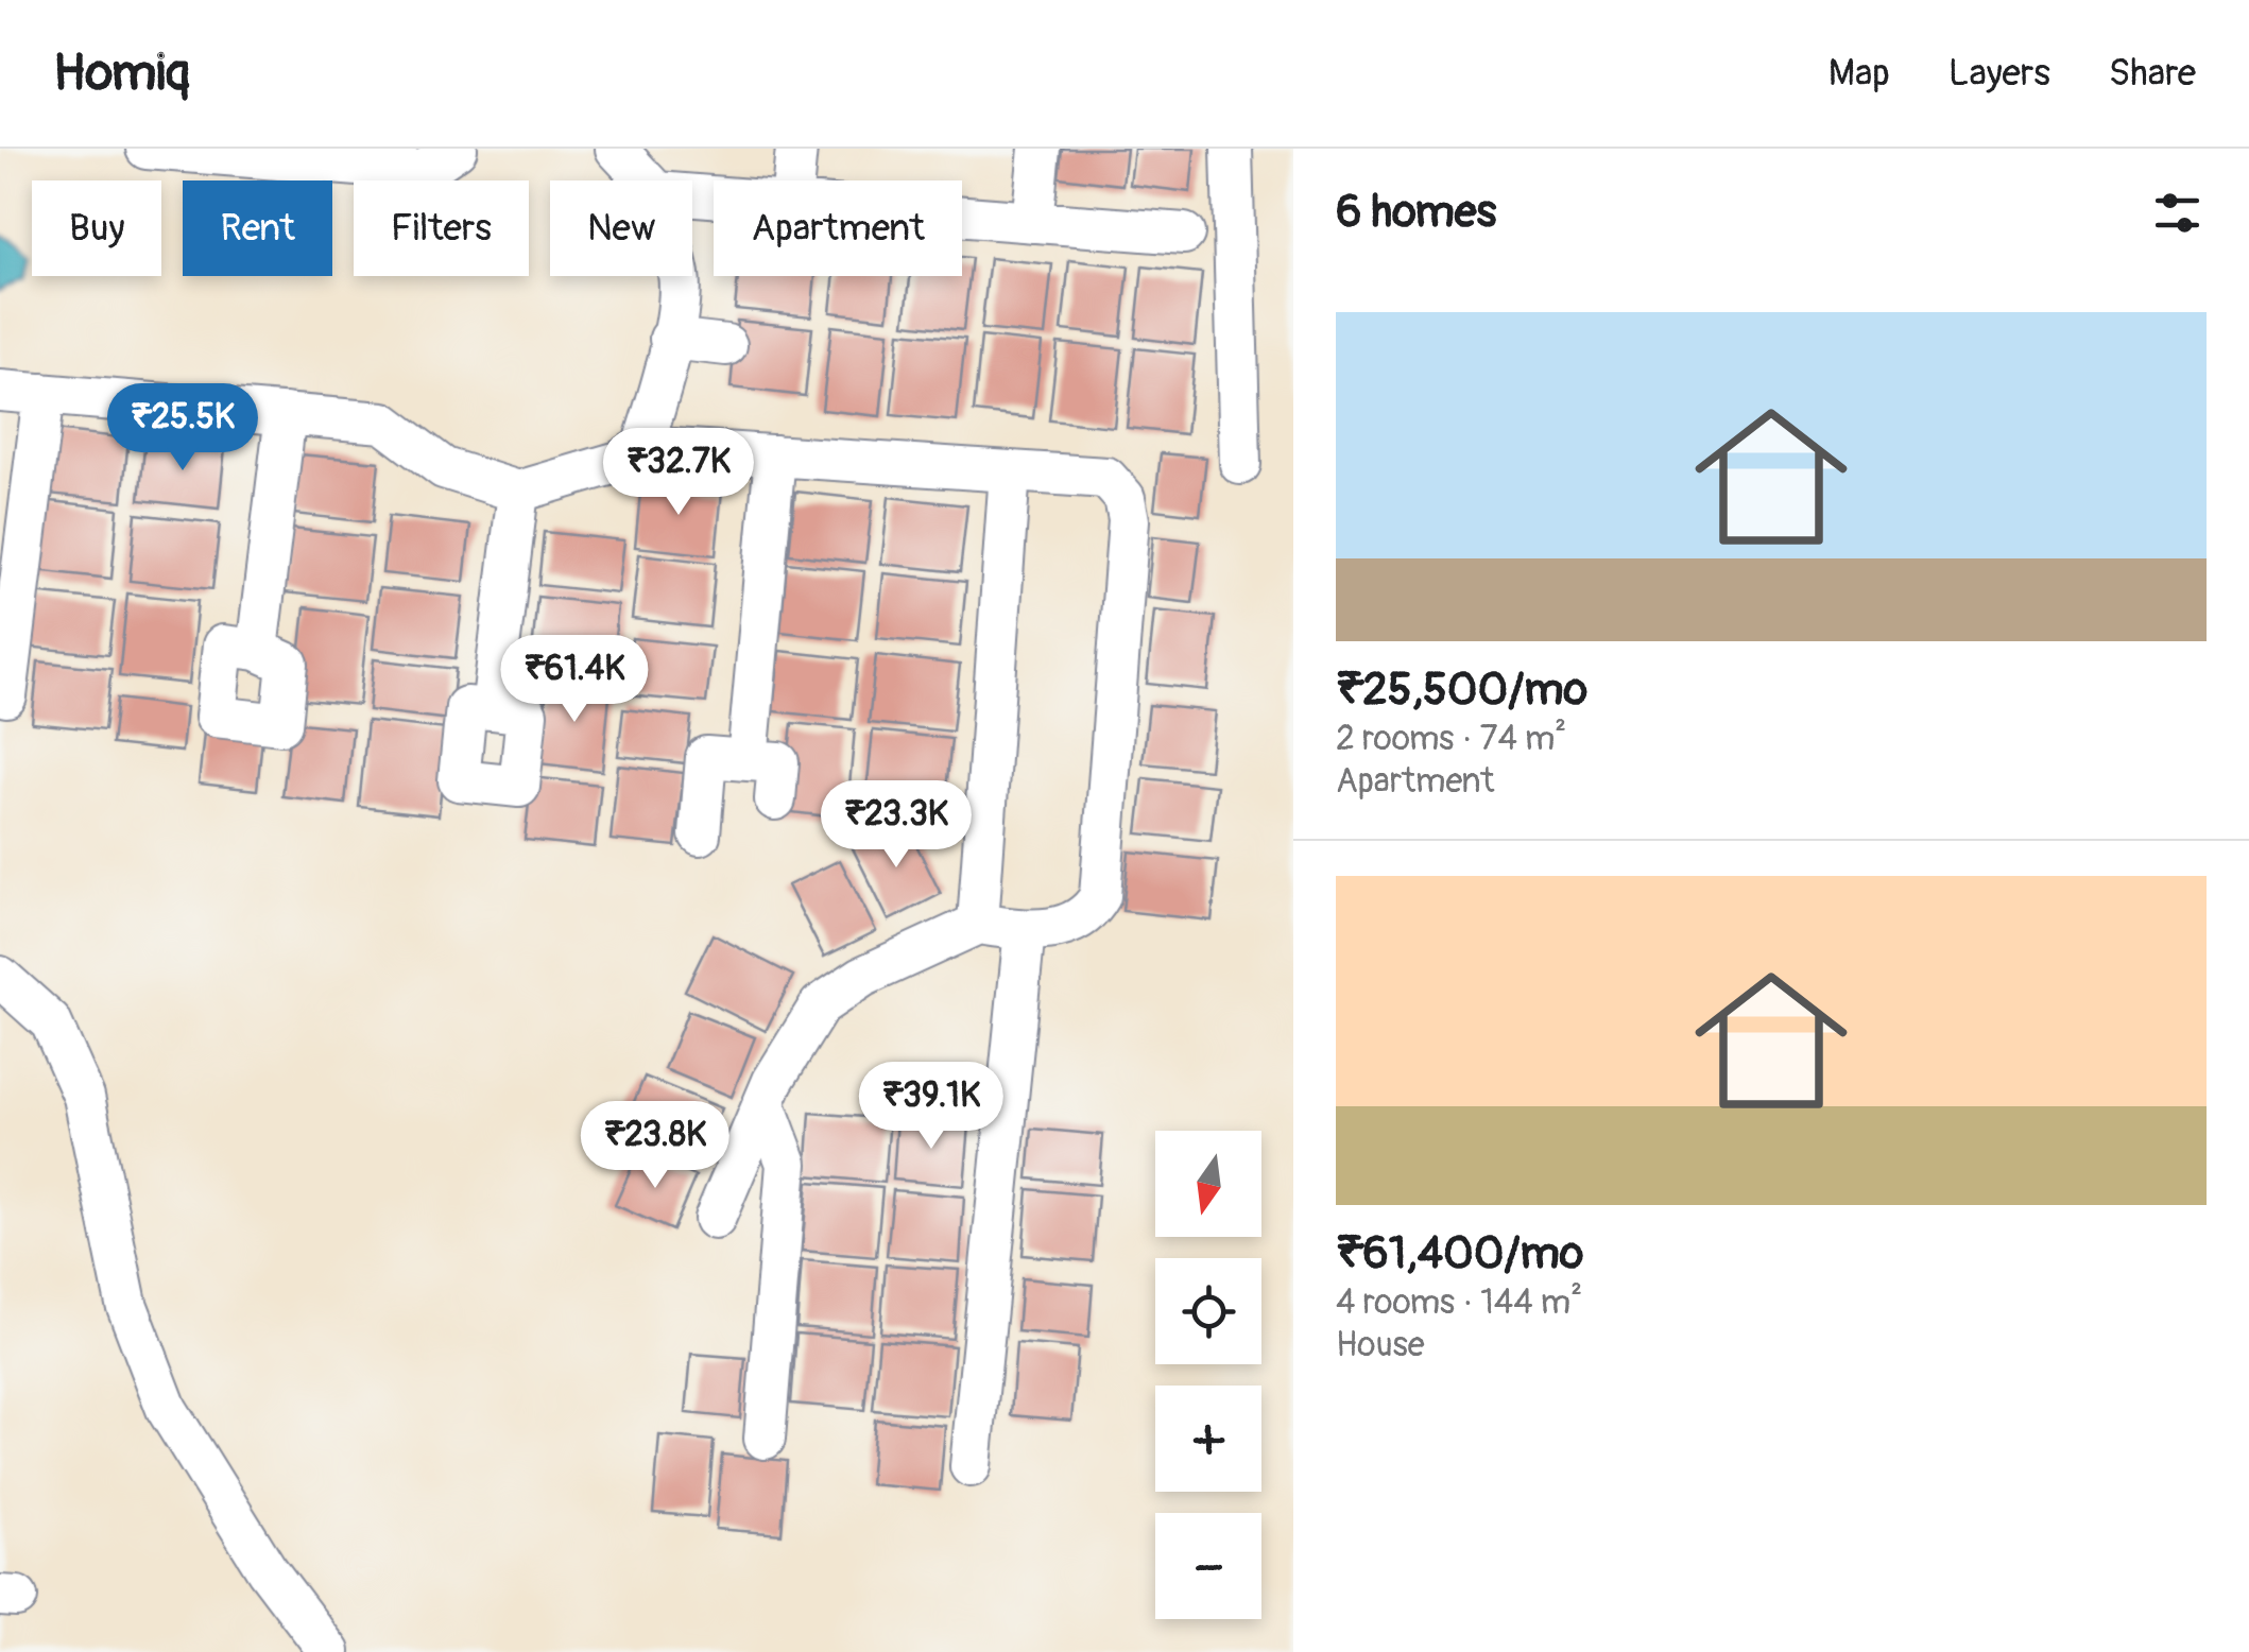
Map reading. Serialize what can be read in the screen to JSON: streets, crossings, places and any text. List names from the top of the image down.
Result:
{
  "north": "bottom",
  "page": {
    "header": "Homiq",
    "nav": ["Map", "Layers", "Share"],
    "heading": "6 homes",
    "chip": [
      "Buy",
      "Rent",
      "Filters",
      "New",
      "Apartment"
    ],
    "list": [
      {
        "name": "₹25,500/mo",
        "note": "2 rooms · 74 m² · Apartment"
      },
      {
        "name": "₹61,400/mo",
        "note": "4 rooms · 144 m² · House"
      }
    ],
    "price": [
      "₹25.5K",
      "₹32.7K",
      "₹61.4K",
      "₹23.3K",
      "₹39.1K",
      "₹23.8K"
    ],
    "map_buttons": ["+", "−"]
  }
}
